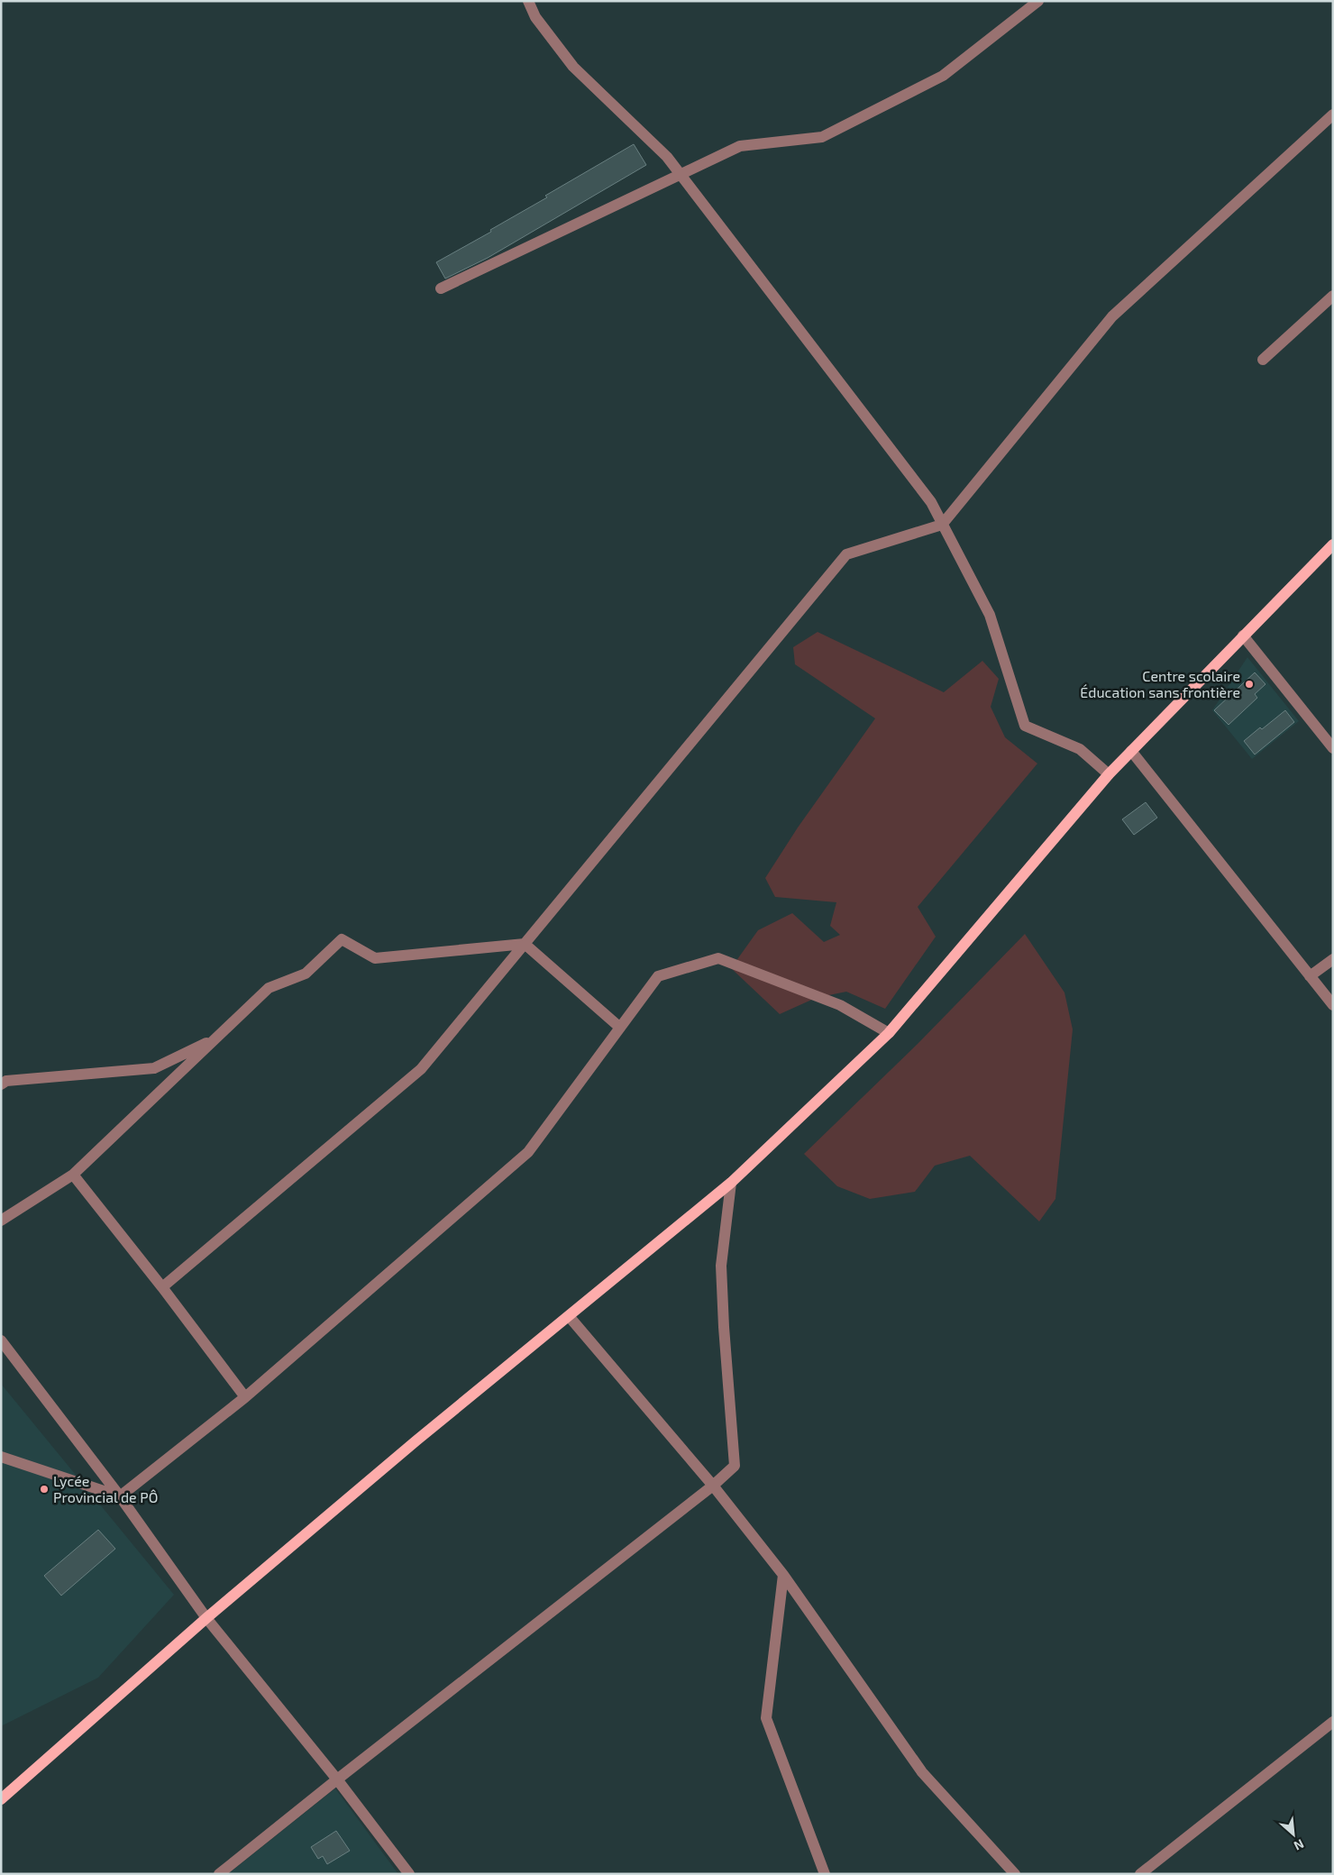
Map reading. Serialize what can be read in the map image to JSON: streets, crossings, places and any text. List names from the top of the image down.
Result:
{
  "places": ["Centre scolaire Éducation sans frontière", "Lycée Provincial de PÔ"],
  "north": "bottom right"
}
